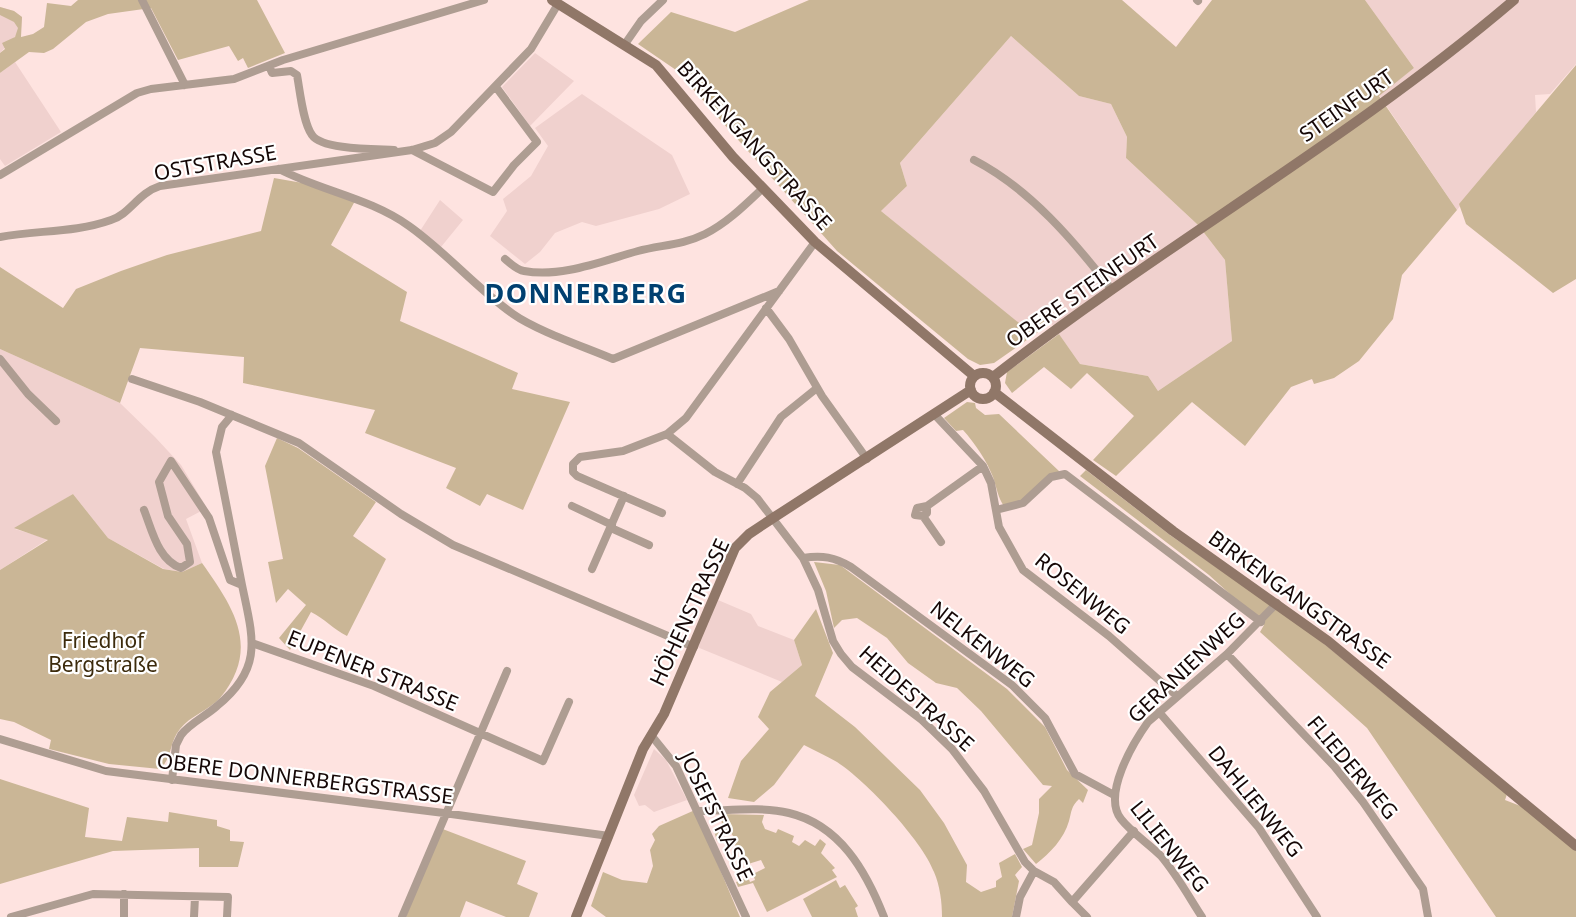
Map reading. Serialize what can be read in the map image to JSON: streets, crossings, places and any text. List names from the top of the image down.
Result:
{
  "streets": {
    "street": [
      "STEINFURT",
      "BIRKENGANGSTRASSE",
      "OSTSTRASSE",
      "OBERE STEINFURT",
      "ROSENWEG",
      "HÖHENSTRASSE",
      "NELKENWEG",
      "GERANIENWEG",
      "EUPENER STRASSE",
      "HEIDESTRASSE",
      "FLIEDERWEG",
      "OBERE DONNERBERGSTRASSE",
      "DAHLIENWEG",
      "JOSEFSTRASSE",
      "LILIENWEG"
    ]
  },
  "crossings": [
    ["STEINFURT", "OBERE STEINFURT"],
    ["BIRKENGANGSTRASSE", "OSTSTRASSE"],
    ["BIRKENGANGSTRASSE", "OBERE STEINFURT"],
    ["BIRKENGANGSTRASSE", "HÖHENSTRASSE"],
    ["BIRKENGANGSTRASSE", "GERANIENWEG"],
    ["OBERE STEINFURT", "HÖHENSTRASSE"],
    ["ROSENWEG", "HÖHENSTRASSE"],
    ["ROSENWEG", "GERANIENWEG"],
    ["HÖHENSTRASSE", "HEIDESTRASSE"],
    ["HÖHENSTRASSE", "OBERE DONNERBERGSTRASSE"],
    ["HÖHENSTRASSE", "JOSEFSTRASSE"],
    ["NELKENWEG", "GERANIENWEG"],
    ["NELKENWEG", "HEIDESTRASSE"],
    ["NELKENWEG", "LILIENWEG"],
    ["GERANIENWEG", "FLIEDERWEG"],
    ["GERANIENWEG", "DAHLIENWEG"],
    ["GERANIENWEG", "LILIENWEG"],
    ["EUPENER STRASSE", "OBERE DONNERBERGSTRASSE"]
  ],
  "districts": ["DONNERBERG"],
  "parks": ["Friedhof Bergstraße"]
}
